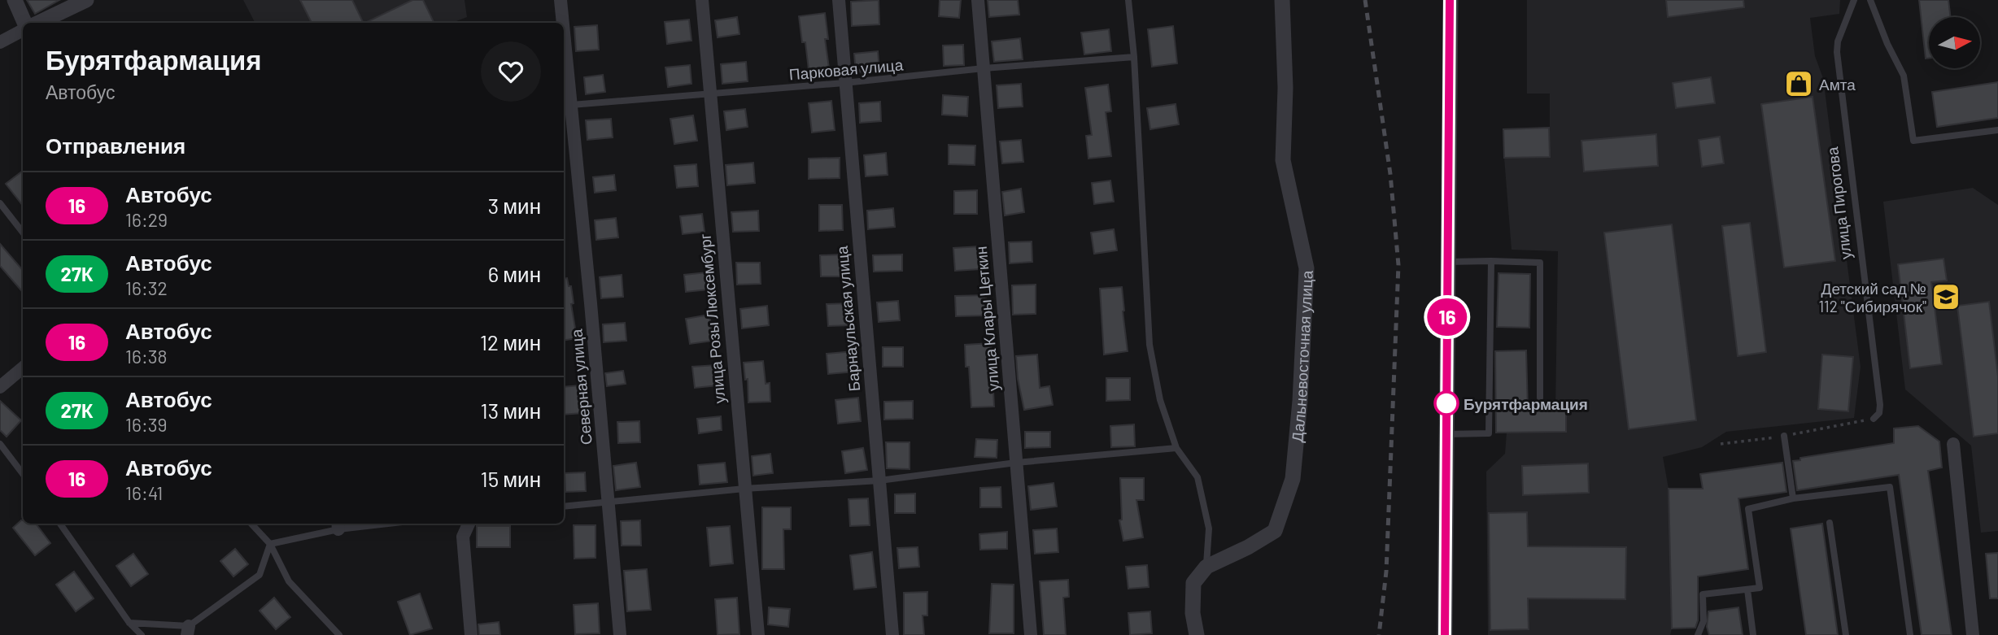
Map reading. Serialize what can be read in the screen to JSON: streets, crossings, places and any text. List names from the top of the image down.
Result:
{
  "streets": {
    "street": [
      "улица Розы Люксембург",
      "Барнаульская улица",
      "улица Клары Цеткин",
      "Дальневосточная улица",
      "Северная улица"
    ],
    "lane": ["Парковая улица", "улица Пирогова"]
  },
  "crossings": [
    ["Парковая улица", "улица Розы Люксембург"],
    ["Парковая улица", "Барнаульская улица"],
    ["Парковая улица", "улица Клары Цеткин"],
    ["Парковая улица", "Северная улица"]
  ],
  "places": {
    "shop": ["Амта"],
    "school or university": ["Детский сад № 112 \"Сибирячок\""],
    "other": ["Бурятфармация"]
  },
  "lines": ["bus line 16"],
  "north": "right",
  "page": {
    "on_map": "16",
    "heading": [
      ["Бурятфармация", "Автобус"],
      "Отправления"
    ],
    "list": [
      {
        "mark": "16",
        "name": "Автобус",
        "note": "16:29",
        "value": "3 мин"
      },
      {
        "mark": "27К",
        "name": "Автобус",
        "note": "16:32",
        "value": "6 мин"
      },
      {
        "mark": "16",
        "name": "Автобус",
        "note": "16:38",
        "value": "12 мин"
      },
      {
        "mark": "27К",
        "name": "Автобус",
        "note": "16:39",
        "value": "13 мин"
      },
      {
        "mark": "16",
        "name": "Автобус",
        "note": "16:41",
        "value": "15 мин"
      }
    ]
  }
}
